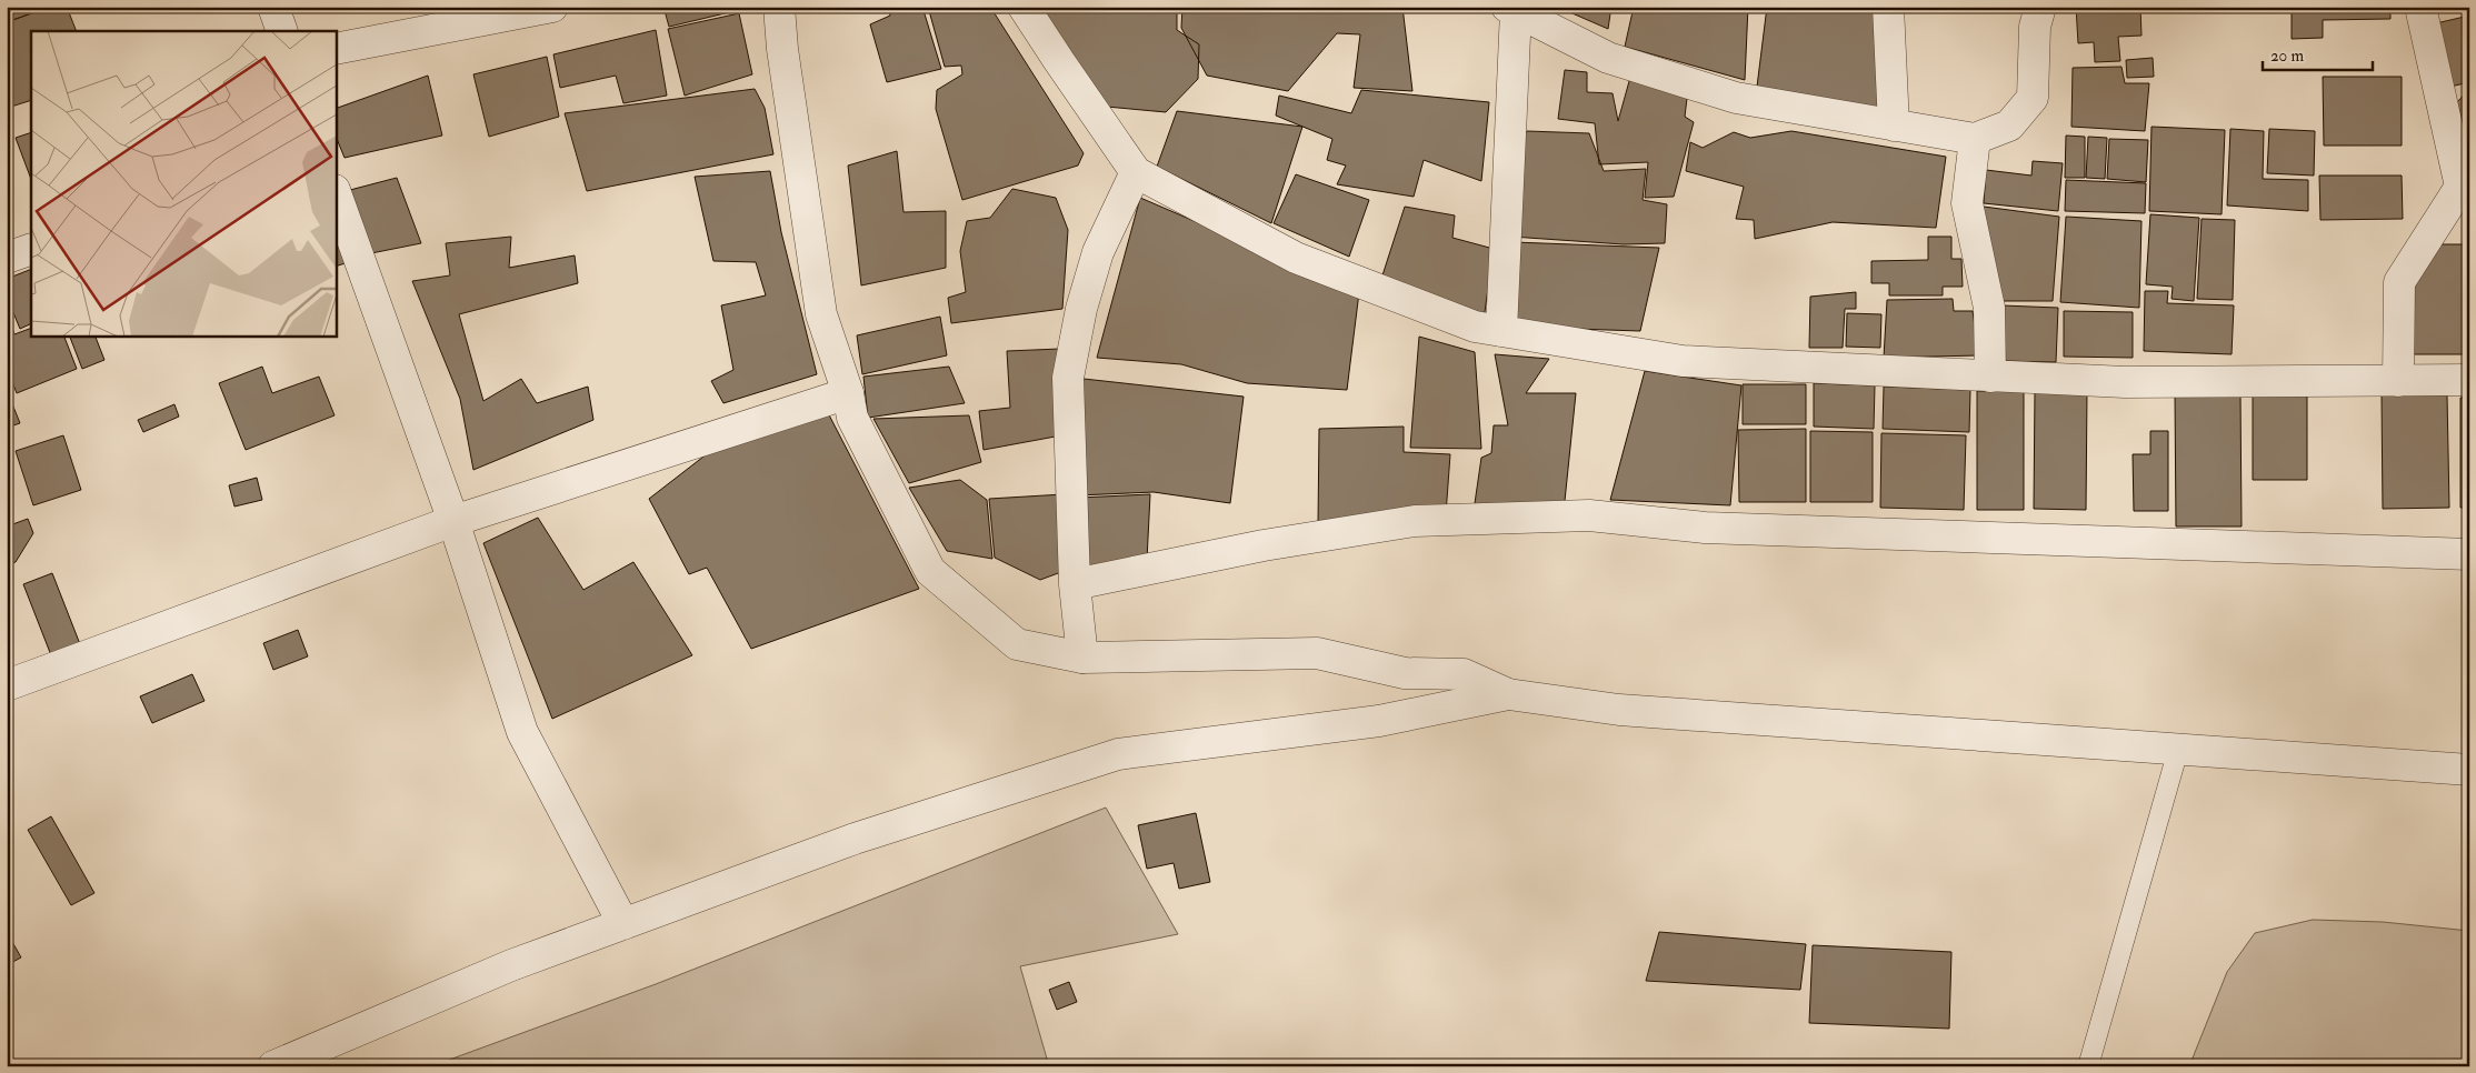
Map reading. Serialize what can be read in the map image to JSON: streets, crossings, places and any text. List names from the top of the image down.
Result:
{
  "scale_bar": "20 m"
}
